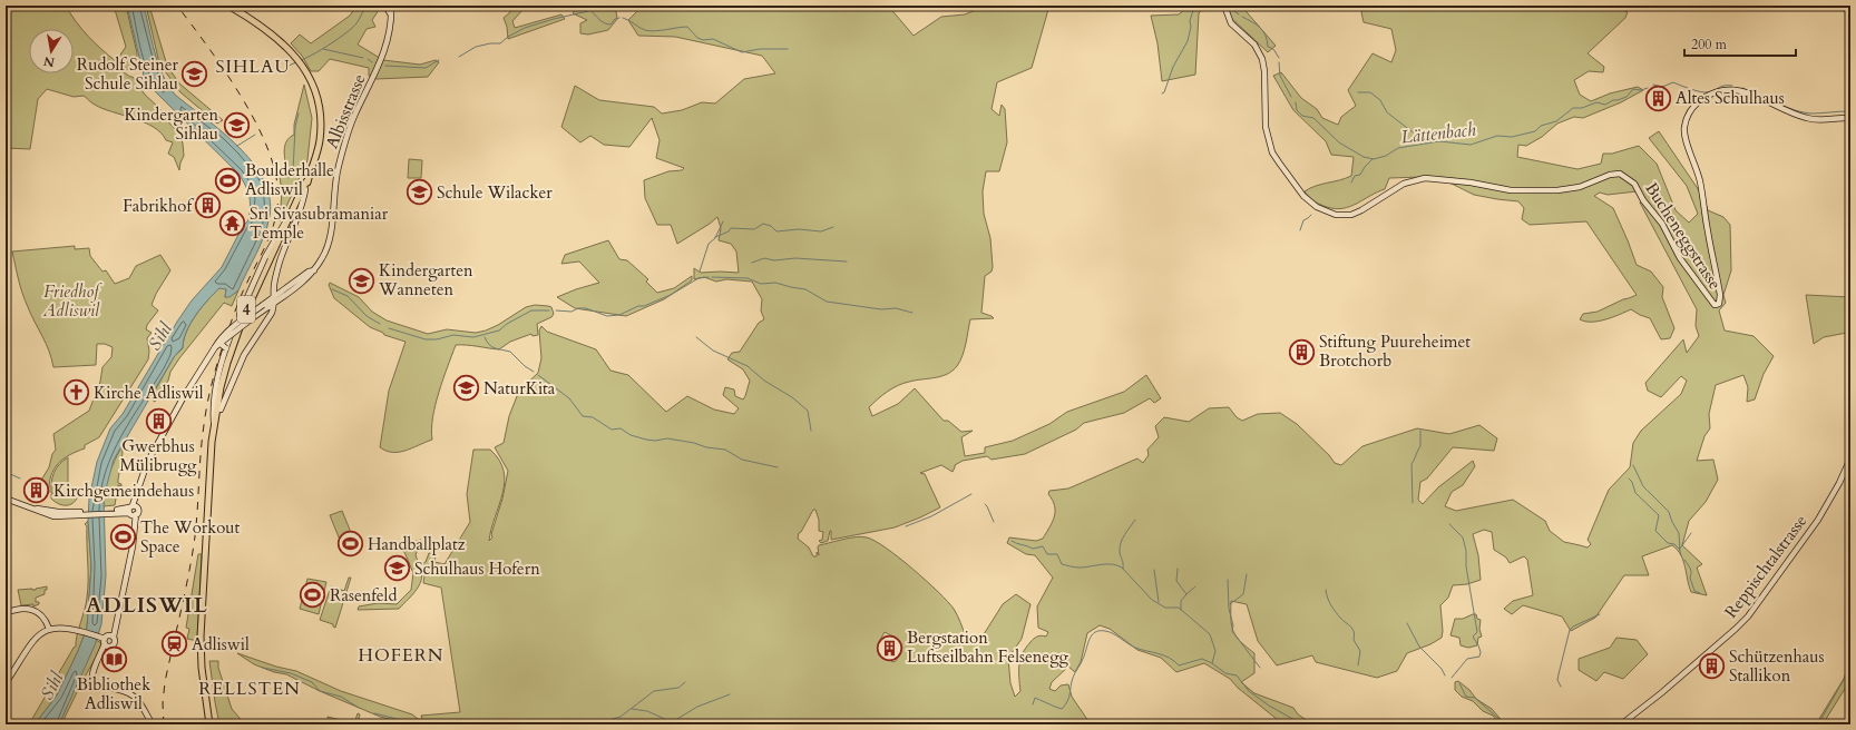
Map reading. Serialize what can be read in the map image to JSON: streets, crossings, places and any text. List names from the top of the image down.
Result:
{
  "streets": {
    "main road": [
      "Albisstrasse",
      "Bucheneggstrasse",
      "4",
      "Reppischtalstrasse"
    ]
  },
  "districts": [
    "SIHLAU",
    "ADLISWIL",
    "HOFERN",
    "RELLSTEN"
  ],
  "water": ["Lättenbach", "Sihl"],
  "parks": ["Friedhof Adliswil"],
  "places": {
    "school or university": [
      "Rudolf Steiner Schule Sihlau",
      "Kindergarten Sihlau",
      "Schule Wilacker",
      "Kindergarten Wanneten",
      "NaturKita",
      "Schulhaus Hofern"
    ],
    "building": [
      "Altes Schulhaus",
      "Fabrikhof",
      "Stiftung Puureheimet Brotchorb",
      "Gwerbhus Mülibrugg",
      "Kirchgemeindehaus",
      "Bergstation Luftseilbahn Felsenegg",
      "Schützenhaus Stallikon"
    ],
    "sports": [
      "Boulderhalle Adliswil",
      "The Workout Space",
      "Handballplatz",
      "Rasenfeld"
    ],
    "temple": ["Sri Sivasubramaniar Temple"],
    "church": ["Kirche Adliswil"],
    "station": ["Adliswil"],
    "library": ["Bibliothek Adliswil"]
  },
  "scale_bar": "200 m",
  "north": "bottom"
}
